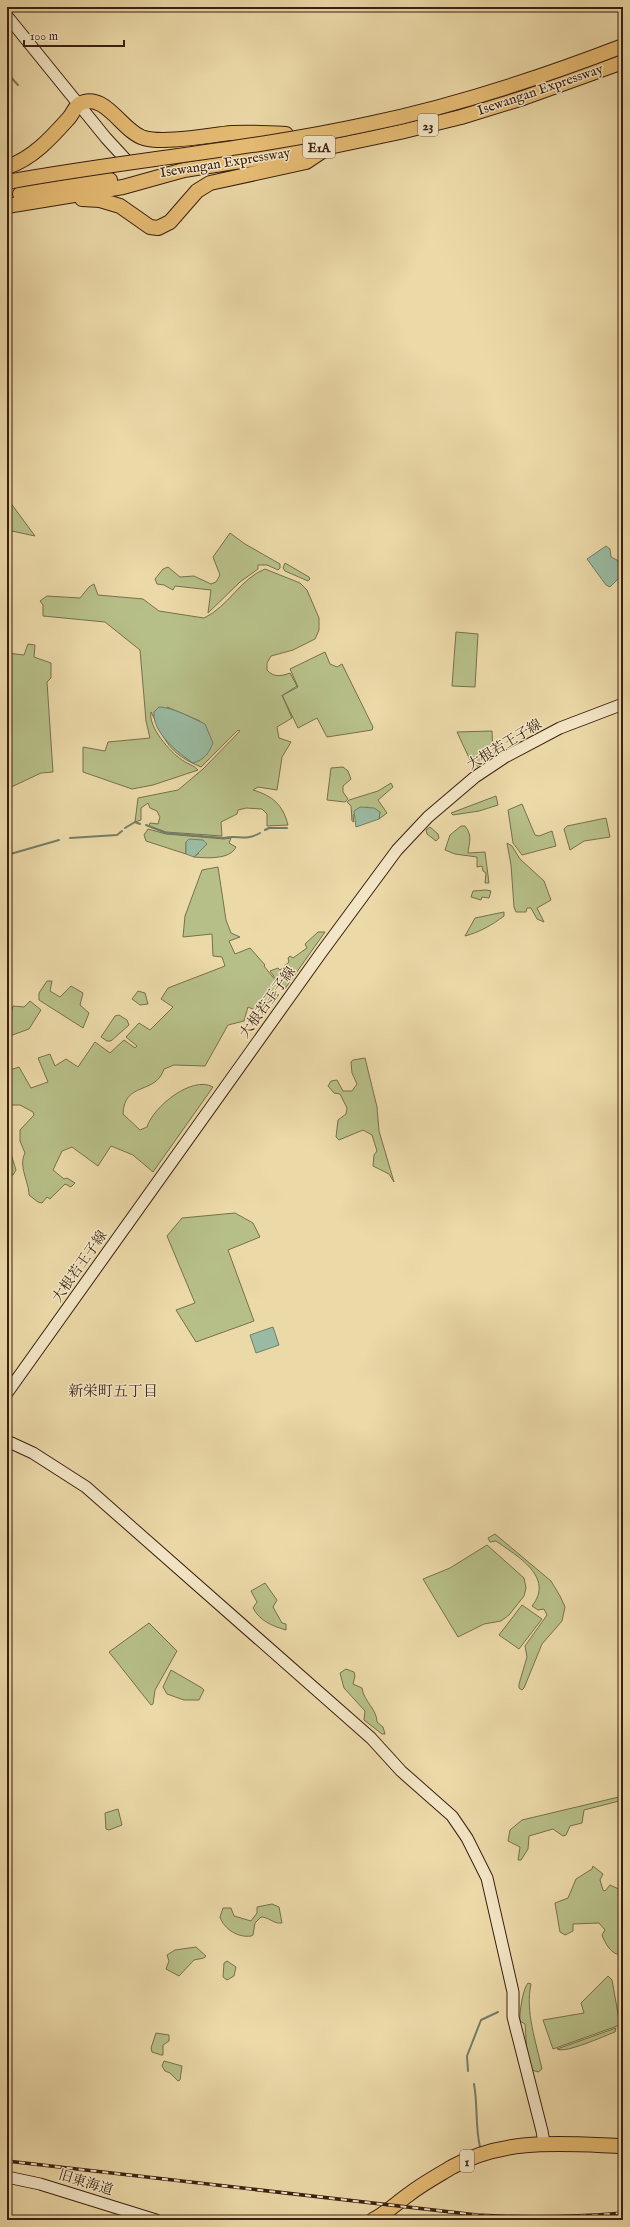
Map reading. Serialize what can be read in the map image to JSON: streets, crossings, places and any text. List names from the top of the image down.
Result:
{
  "streets": {
    "highway": [
      "Isewangan Expressway",
      "23",
      "E1A",
      "1"
    ],
    "street": ["大根若王子線", "旧東海道"]
  },
  "crossings": [
    ["Isewangan Expressway", "23"]
  ],
  "districts": ["新栄町五丁目"],
  "scale_bar": "100 m"
}
